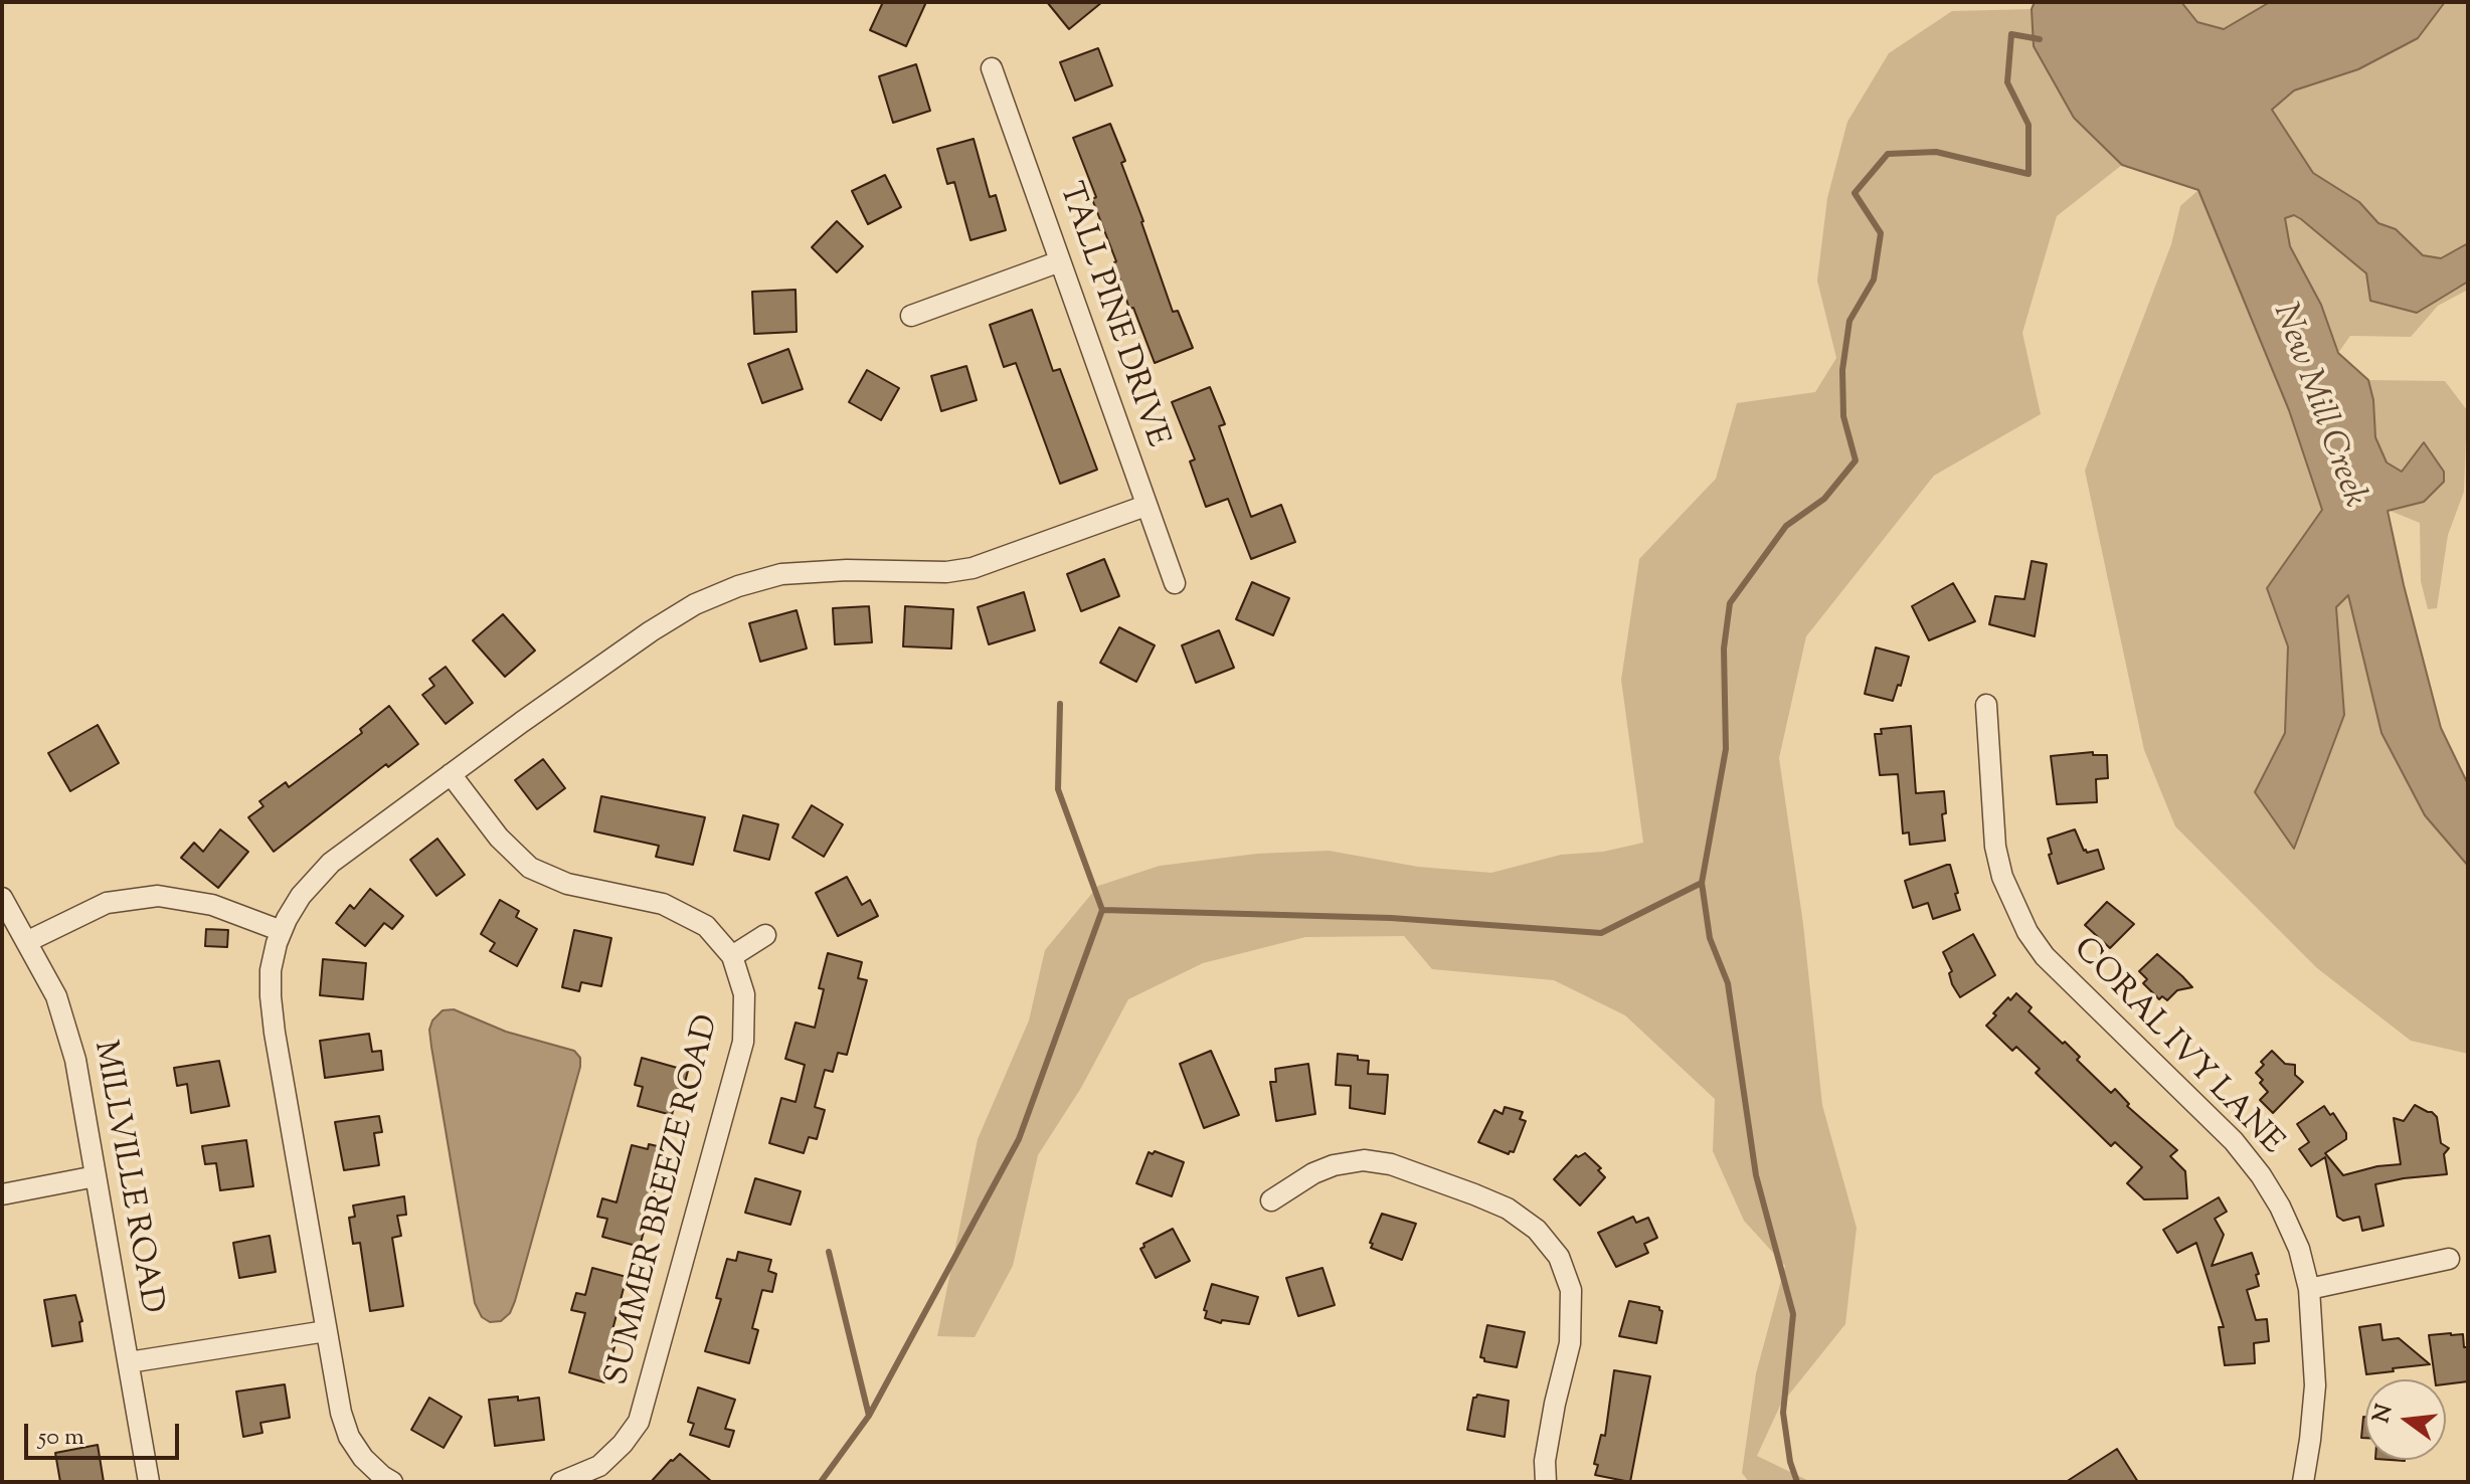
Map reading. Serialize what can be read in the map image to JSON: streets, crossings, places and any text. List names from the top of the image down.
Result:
{
  "streets": {
    "street": [
      "TALL PINE DRIVE",
      "CORAL IVY LANE",
      "MILLVILLE ROAD",
      "SUMMER BREEZE ROAD"
    ]
  },
  "water": ["New Mill Creek"],
  "scale_bar": "50 m",
  "north": "left"
}
